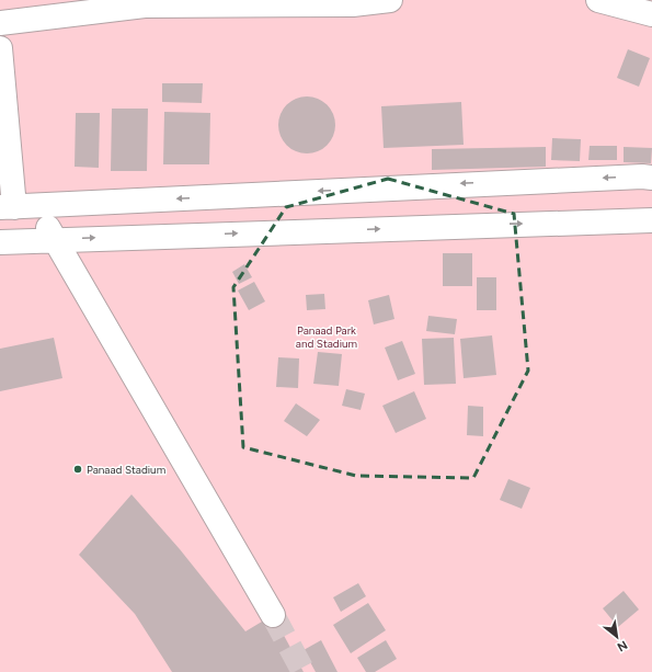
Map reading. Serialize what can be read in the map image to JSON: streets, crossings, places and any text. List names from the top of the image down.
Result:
{
  "parks": ["Panaad Park and Stadium"],
  "places": ["Panaad Stadium"],
  "north": "bottom right"
}
